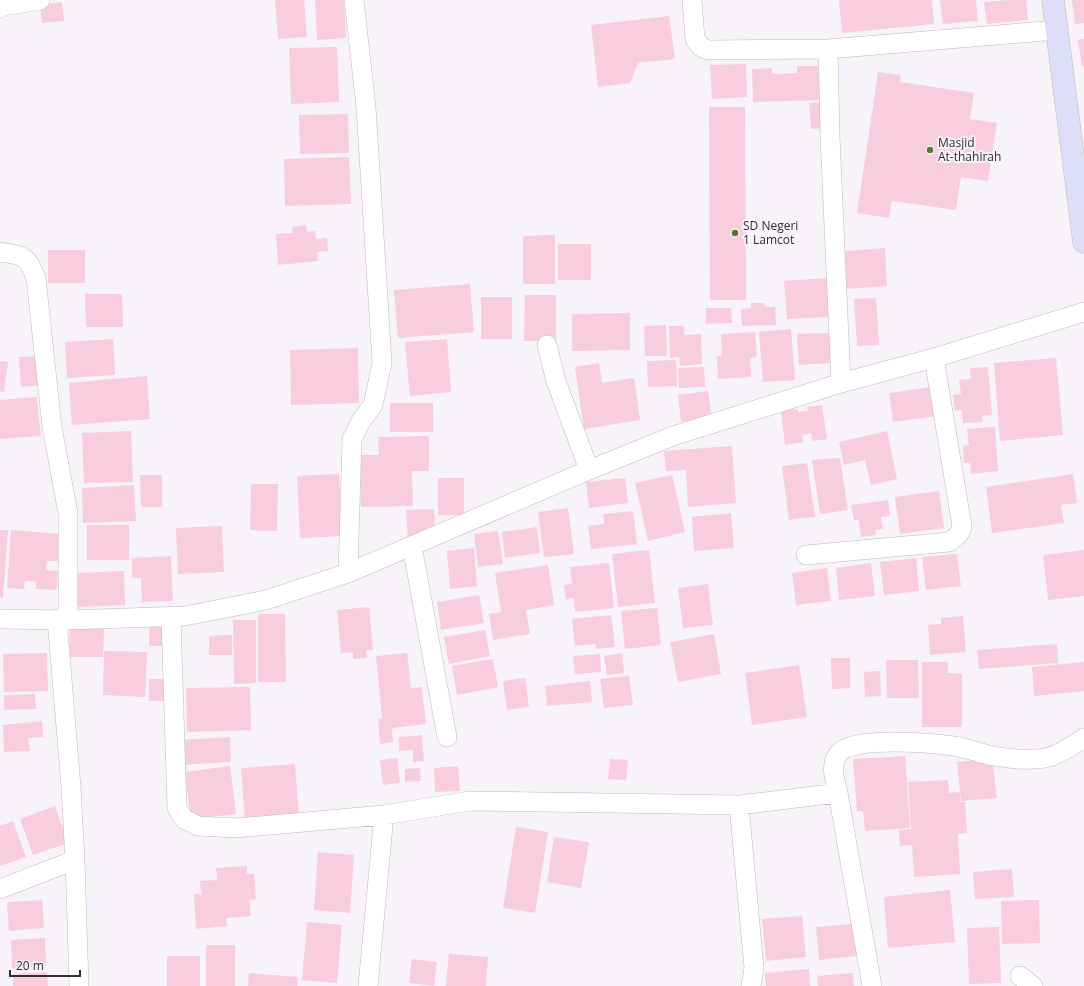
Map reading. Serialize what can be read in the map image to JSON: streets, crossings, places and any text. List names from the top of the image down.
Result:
{
  "places": ["Masjid At-thahirah", "SD Negeri 1 Lamcot"],
  "scale_bar": "20 m"
}
